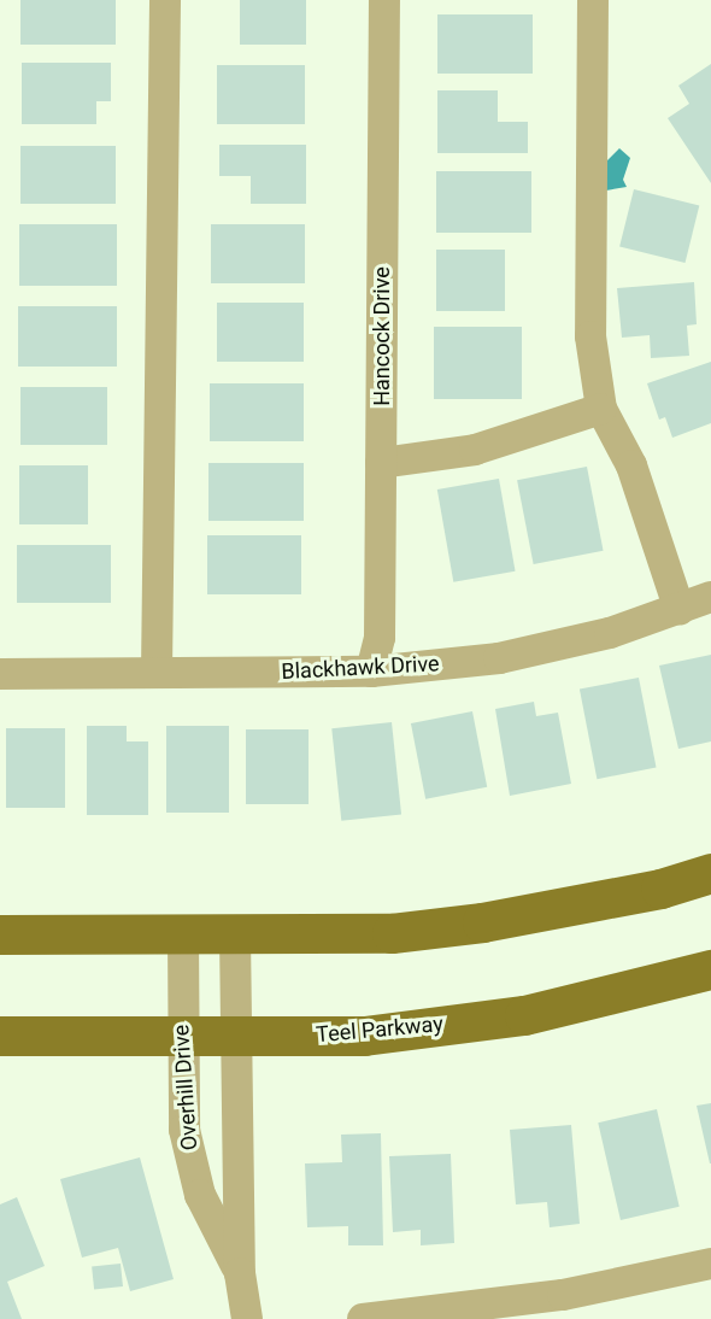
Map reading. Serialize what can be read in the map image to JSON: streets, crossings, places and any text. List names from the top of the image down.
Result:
{
  "streets": {
    "main road": ["Teel Parkway"],
    "street": ["Hancock Drive", "Blackhawk Drive", "Overhill Drive"]
  },
  "crossings": [
    ["Hancock Drive", "Blackhawk Drive"],
    ["Teel Parkway", "Overhill Drive"]
  ]
}
